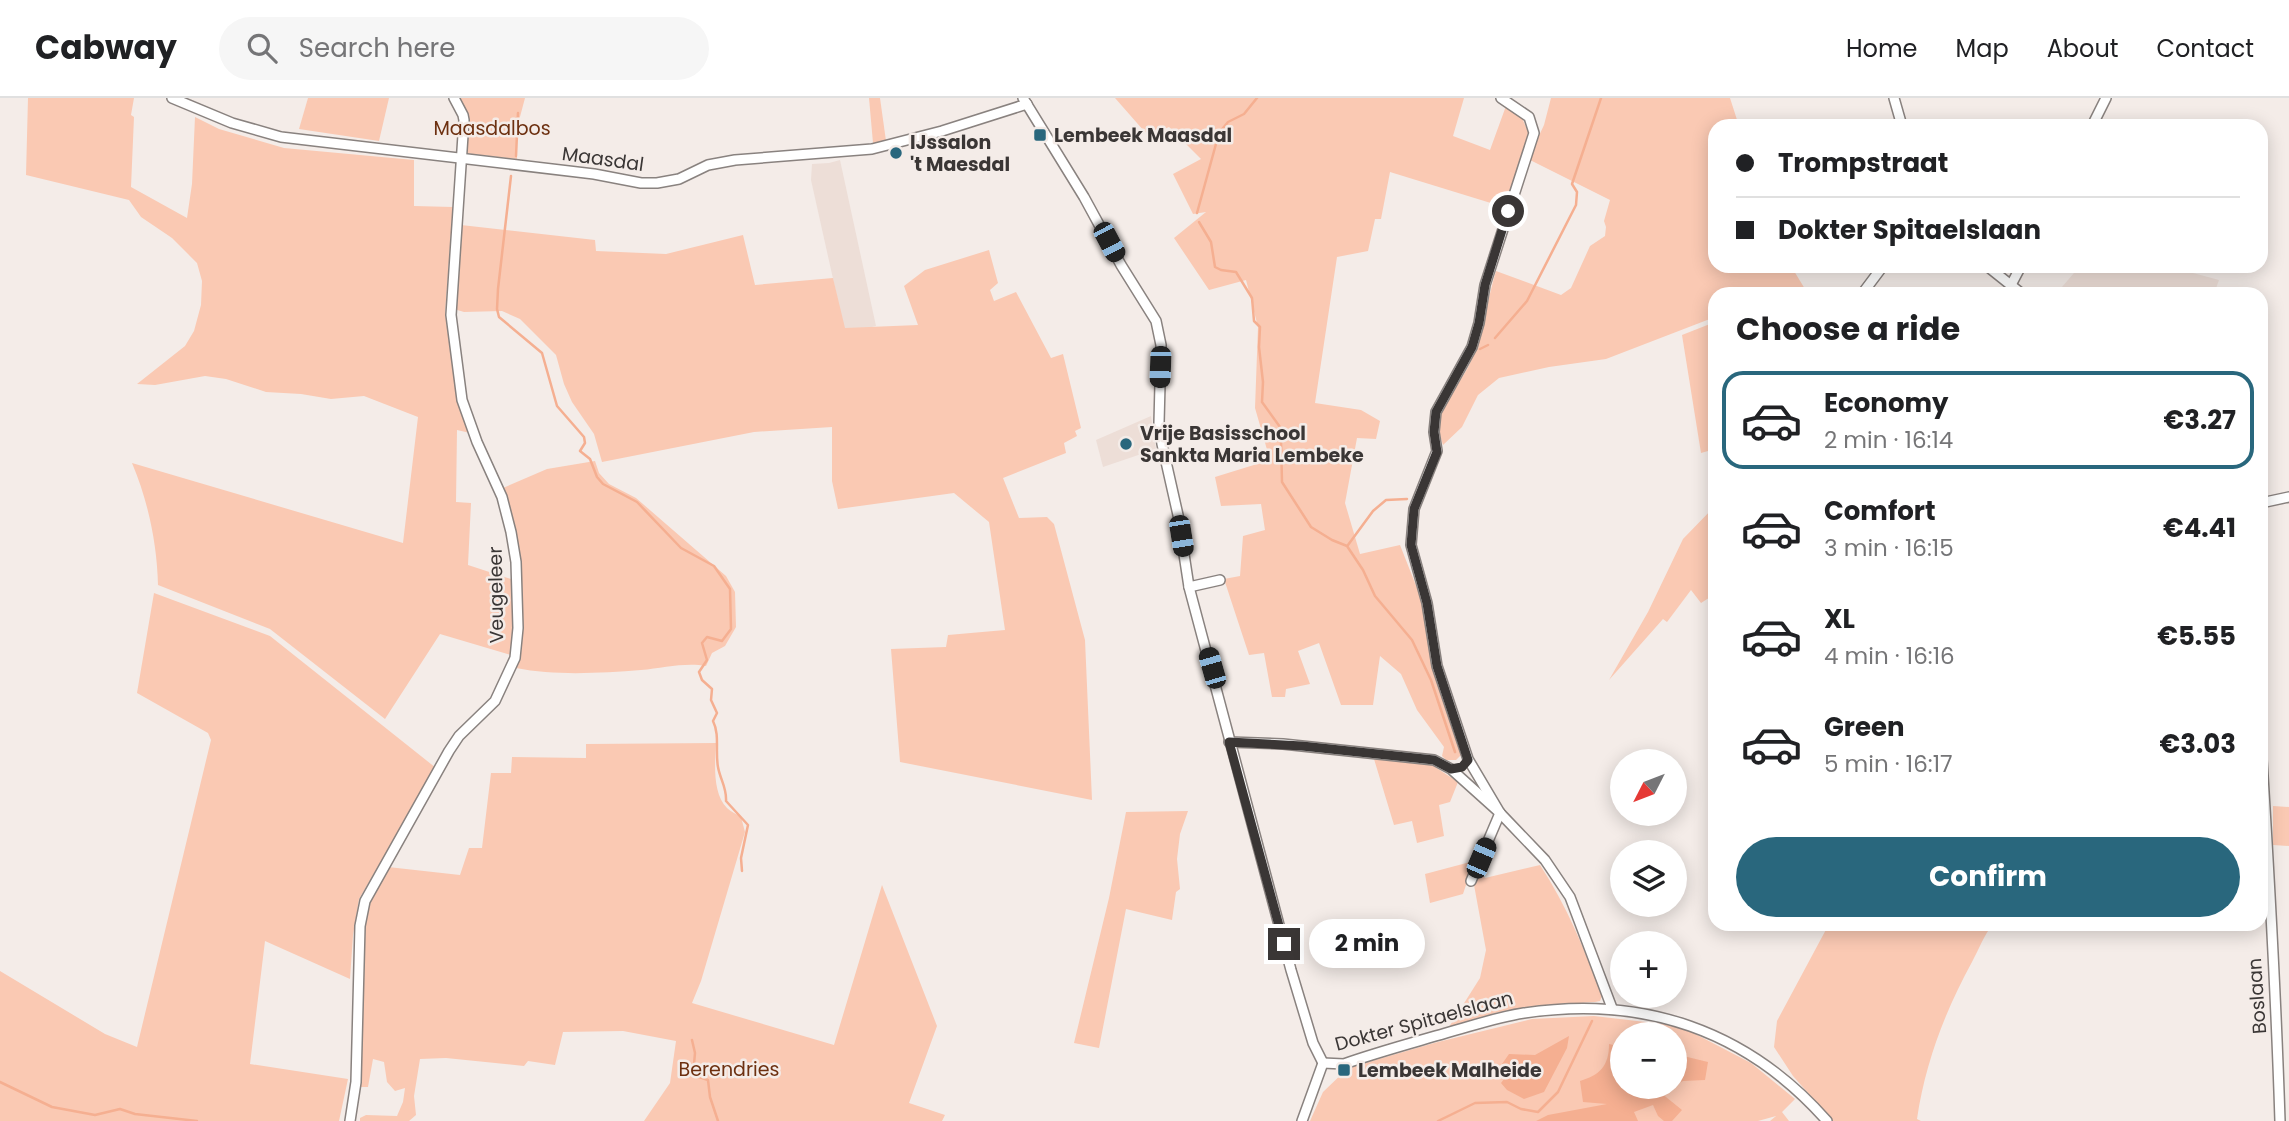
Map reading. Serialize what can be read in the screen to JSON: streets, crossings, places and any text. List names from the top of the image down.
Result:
{
  "streets": {
    "street": [
      "Maasdal",
      "Veugeleer",
      "Boslaan",
      "Dokter Spitaelslaan"
    ]
  },
  "crossings": [
    ["Maasdal", "Veugeleer"],
    ["Maasdal", "Dokter Spitaelslaan"]
  ],
  "parks": ["Maasdalbos", "Berendries"],
  "places": {
    "transit": ["Lembeek Maasdal", "Lembeek Malheide"],
    "other": ["IJssalon 't Maesdal", "Vrije Basisschool Sankta Maria Lembeke"]
  },
  "north": "bottom left",
  "page": {
    "header": "Cabway",
    "search": "Search here",
    "nav": [
      "Home",
      "Map",
      "About",
      "Contact"
    ],
    "banner": ["Trompstraat", "Dokter Spitaelslaan"],
    "heading": "Choose a ride",
    "list": [
      {
        "name": "Economy",
        "note": "2 min · 16:14",
        "value": "€3.27"
      },
      {
        "name": "Comfort",
        "note": "3 min · 16:15",
        "value": "€4.41"
      },
      {
        "name": "XL",
        "note": "4 min · 16:16",
        "value": "€5.55"
      },
      {
        "name": "Green",
        "note": "5 min · 16:17",
        "value": "€3.03"
      }
    ],
    "map_buttons": ["+", "−"],
    "buttons": "Confirm",
    "bubble": "2 min"
  }
}
